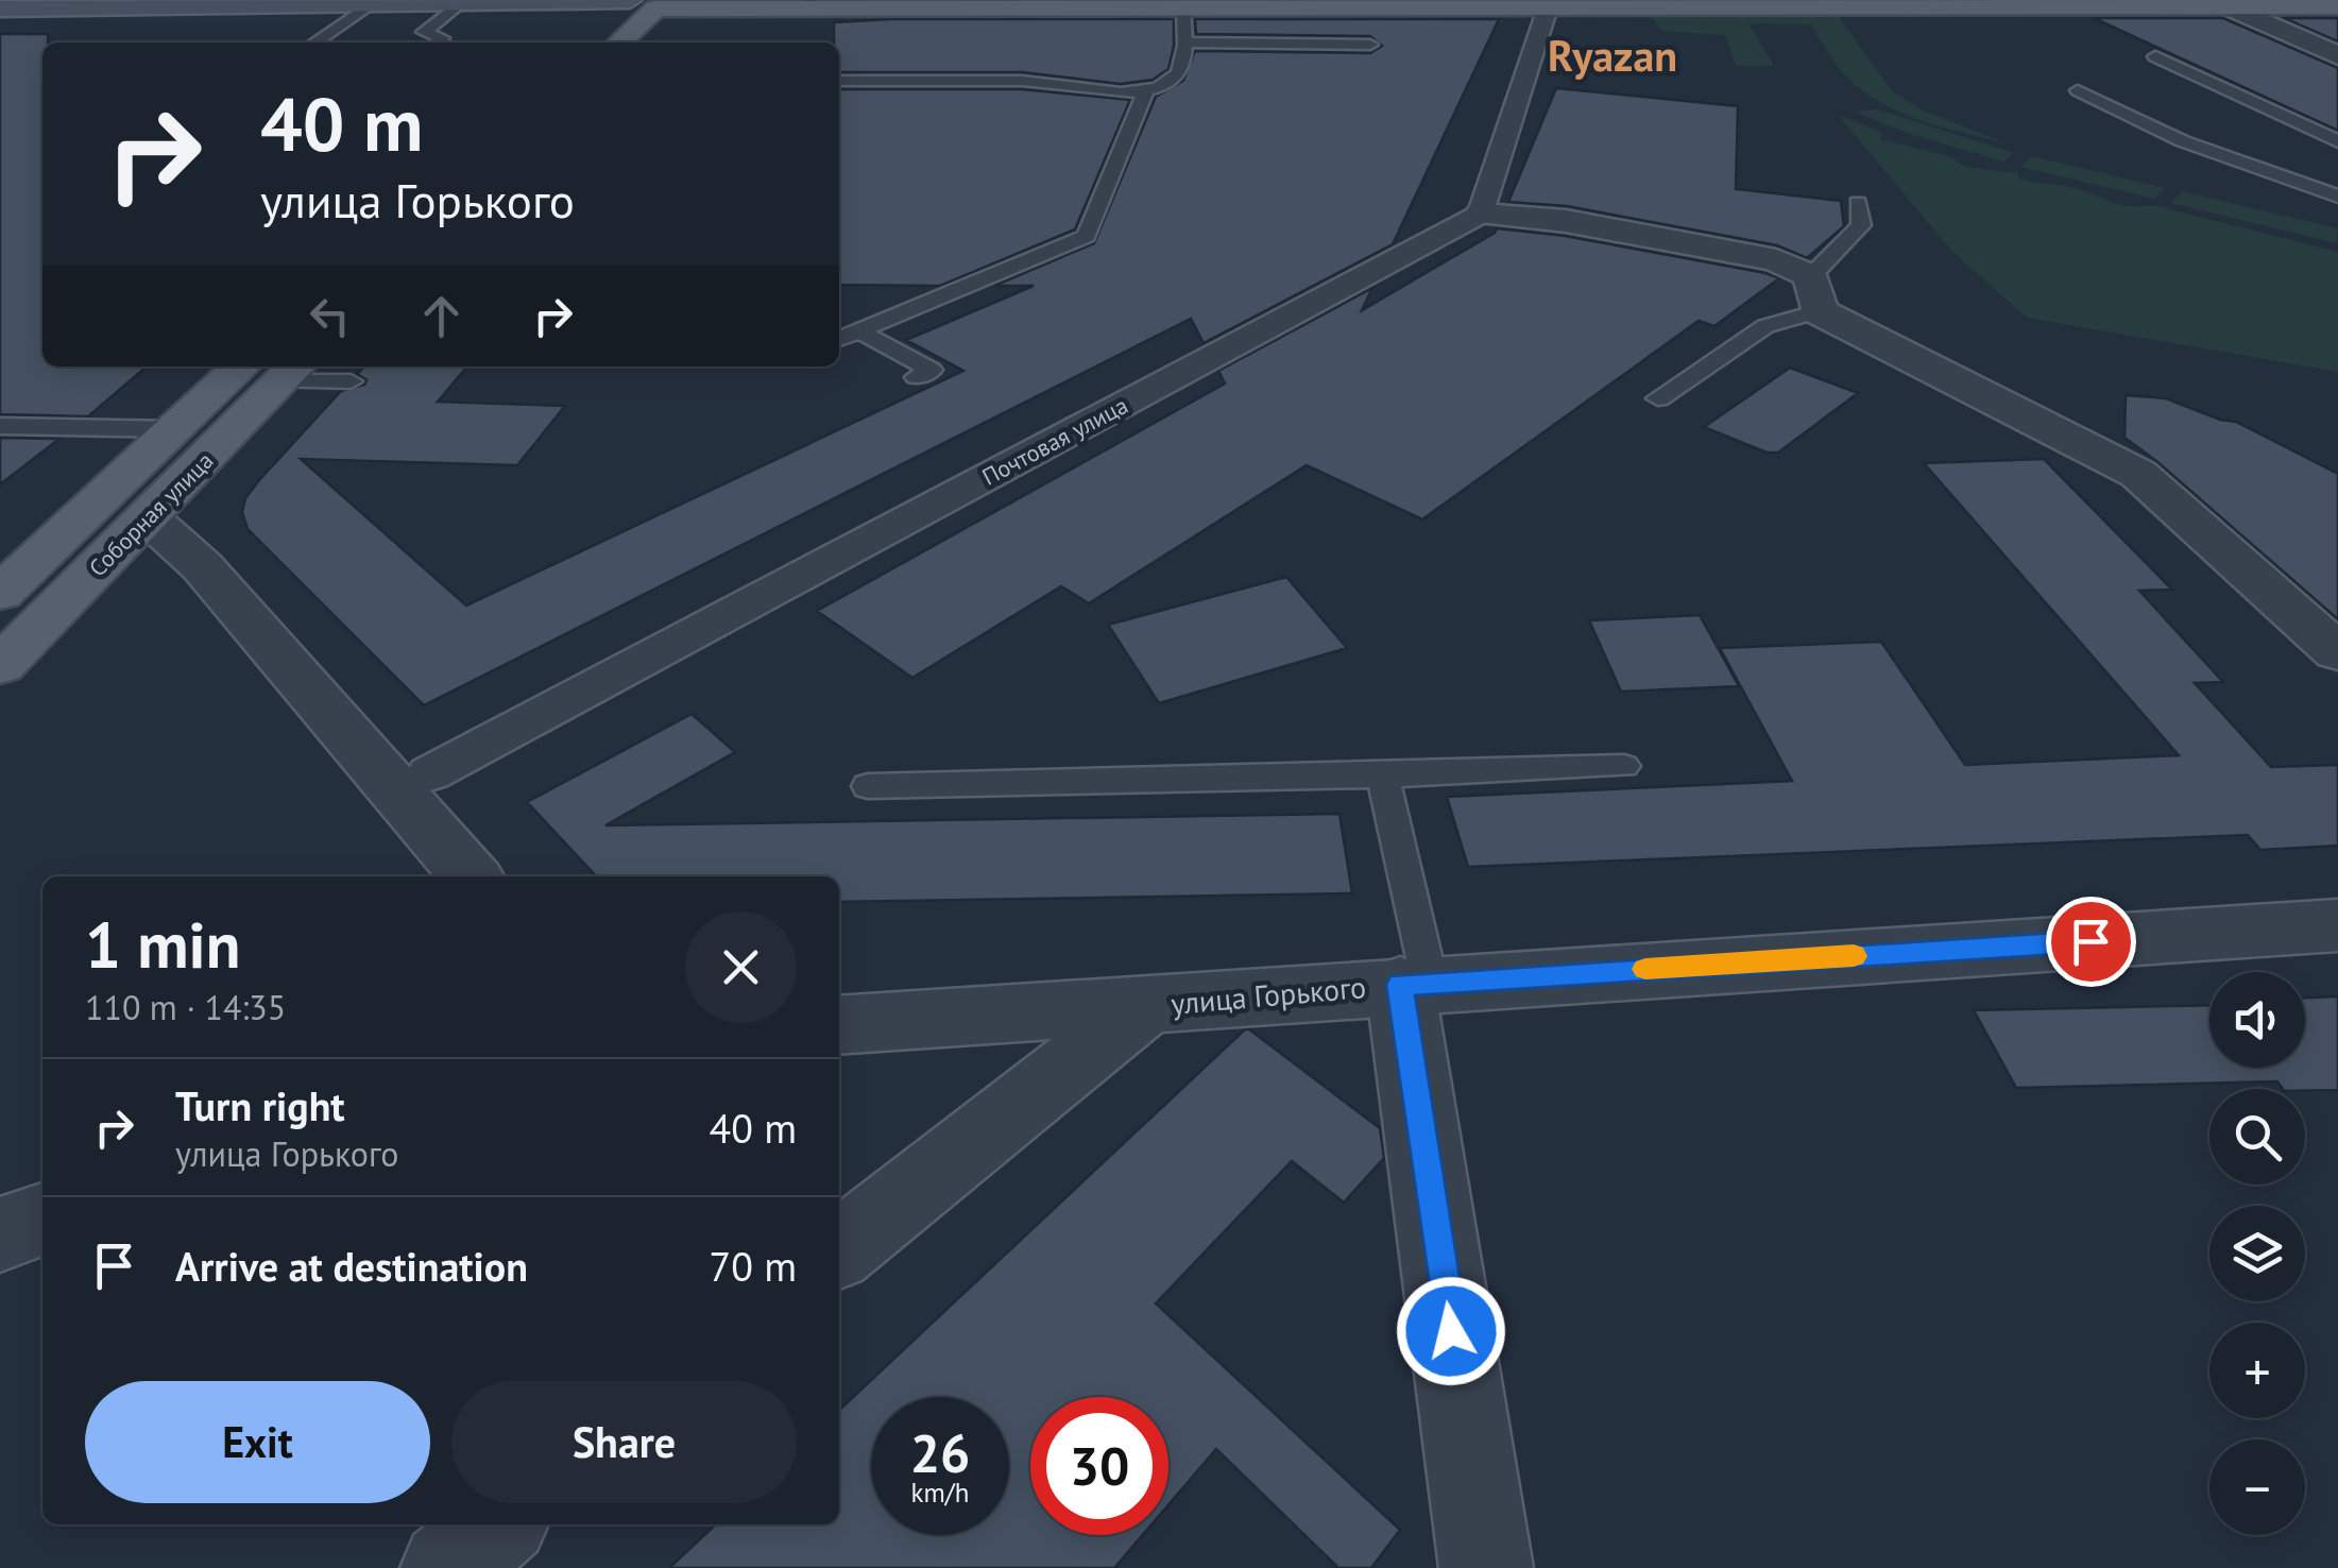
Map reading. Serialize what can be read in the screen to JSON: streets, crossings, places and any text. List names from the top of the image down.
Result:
{
  "streets": {
    "main road": ["Соборная улица"],
    "street": ["Почтовая улица", "улица Горького"]
  },
  "districts": ["Ryazan"],
  "page": {
    "turn": ["40 m", "улица Горького"],
    "heading": ["1 min", "110 m · 14:35"],
    "map_buttons": ["+", "−"],
    "list": [
      {
        "name": "Turn right",
        "note": "улица Горького",
        "value": "40 m"
      },
      {
        "name": "Arrive at destination",
        "value": "70 m"
      }
    ],
    "buttons": ["Exit", "Share"],
    "speed": "26 km/h",
    "limit": "30"
  }
}
